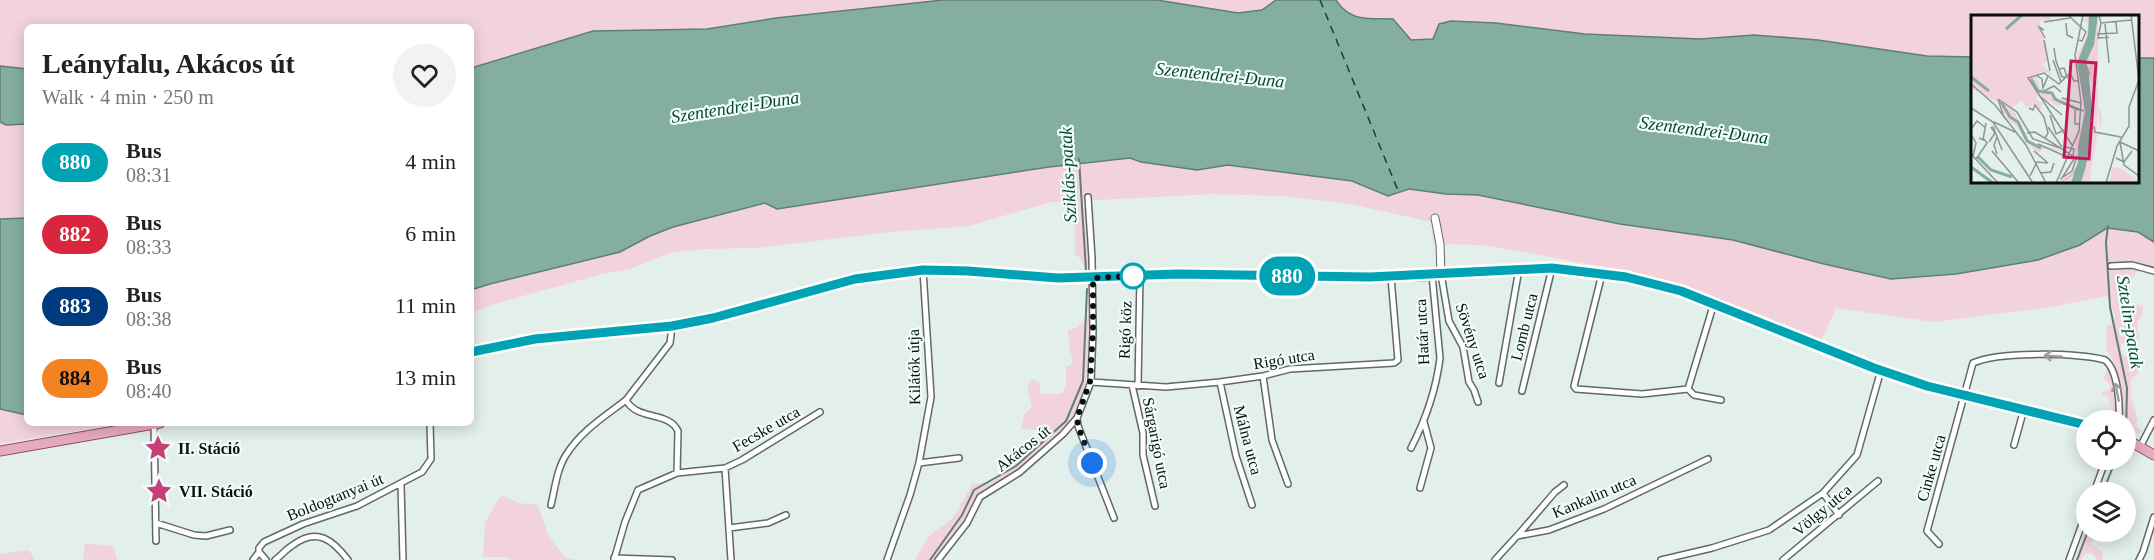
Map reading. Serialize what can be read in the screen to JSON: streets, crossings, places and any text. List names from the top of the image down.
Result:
{
  "streets": {
    "street": [
      "Lomb utca",
      "Rigó köz",
      "Határ utca",
      "Sövény utca",
      "Rigó utca",
      "Kilátók útja",
      "Fecske utca",
      "Málna utca",
      "Sárgarigó utca",
      "Akácos út",
      "Cinke utca",
      "Kankalin utca",
      "Boldogtanyai út",
      "Völgy utca"
    ]
  },
  "crossings": [
    ["Rigó köz", "Rigó utca"],
    ["Rigó köz", "Sárgarigó utca"],
    ["Határ utca", "Sövény utca"],
    ["Rigó utca", "Málna utca"],
    ["Rigó utca", "Sárgarigó utca"],
    ["Rigó utca", "Akácos út"]
  ],
  "water": ["Szentendrei-Duna", "Sziklás-patak", "Sztelin-patak"],
  "places": {
    "place": ["II. Stáció", "VII. Stáció"]
  },
  "lines": ["bus line 880"],
  "page": {
    "on_map": "880",
    "heading": ["Leányfalu, Akácos út", "Walk · 4 min · 250 m"],
    "list": [
      {
        "mark": "880",
        "name": "Bus",
        "note": "08:31",
        "value": "4 min"
      },
      {
        "mark": "882",
        "name": "Bus",
        "note": "08:33",
        "value": "6 min"
      },
      {
        "mark": "883",
        "name": "Bus",
        "note": "08:38",
        "value": "11 min"
      },
      {
        "mark": "884",
        "name": "Bus",
        "note": "08:40",
        "value": "13 min"
      }
    ]
  }
}
